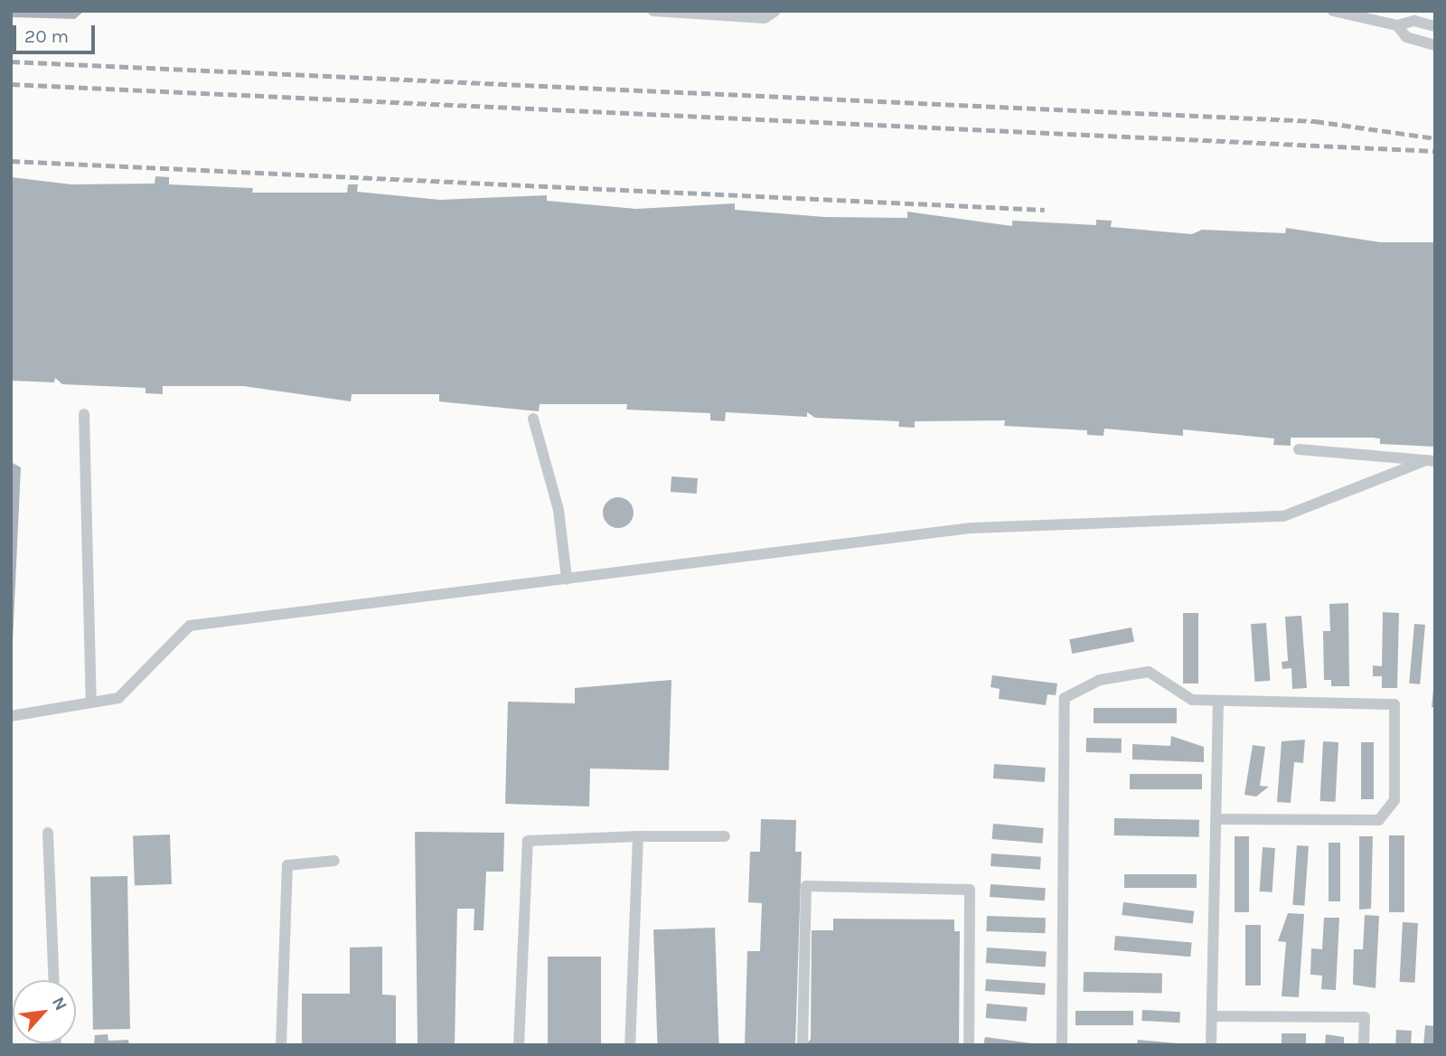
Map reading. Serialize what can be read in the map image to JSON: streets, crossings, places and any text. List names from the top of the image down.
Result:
{
  "scale_bar": "20 m",
  "north": "top right"
}
